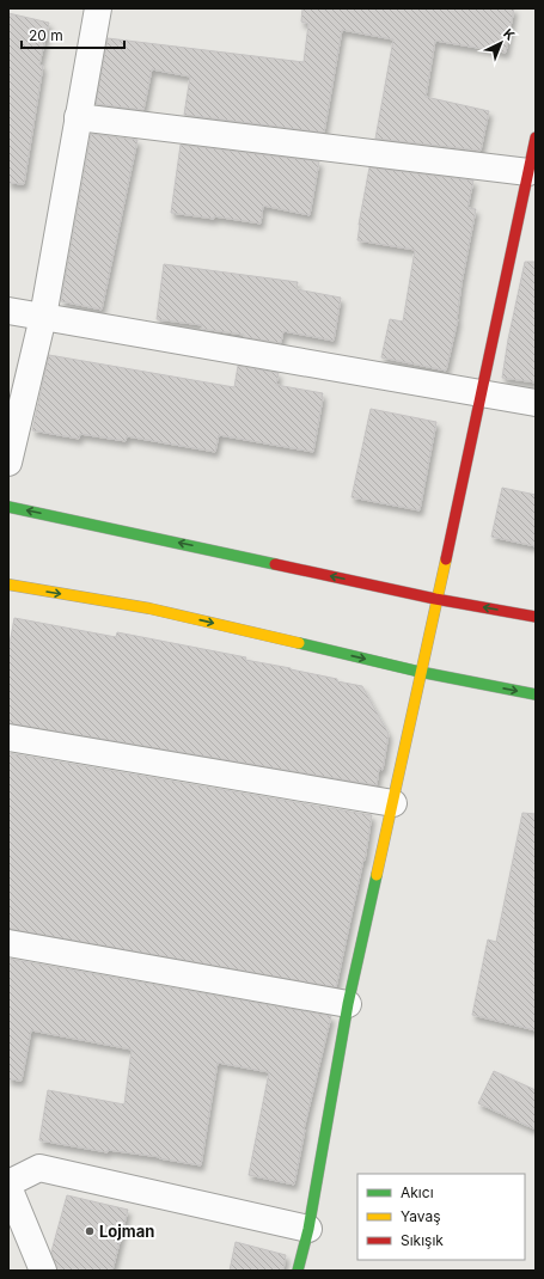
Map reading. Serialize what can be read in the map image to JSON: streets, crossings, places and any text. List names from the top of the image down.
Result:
{
  "places": ["Lojman"],
  "legend": ["Akıcı", "Yavaş", "Sıkışık"],
  "scale_bar": "20 m",
  "north": "top right"
}
